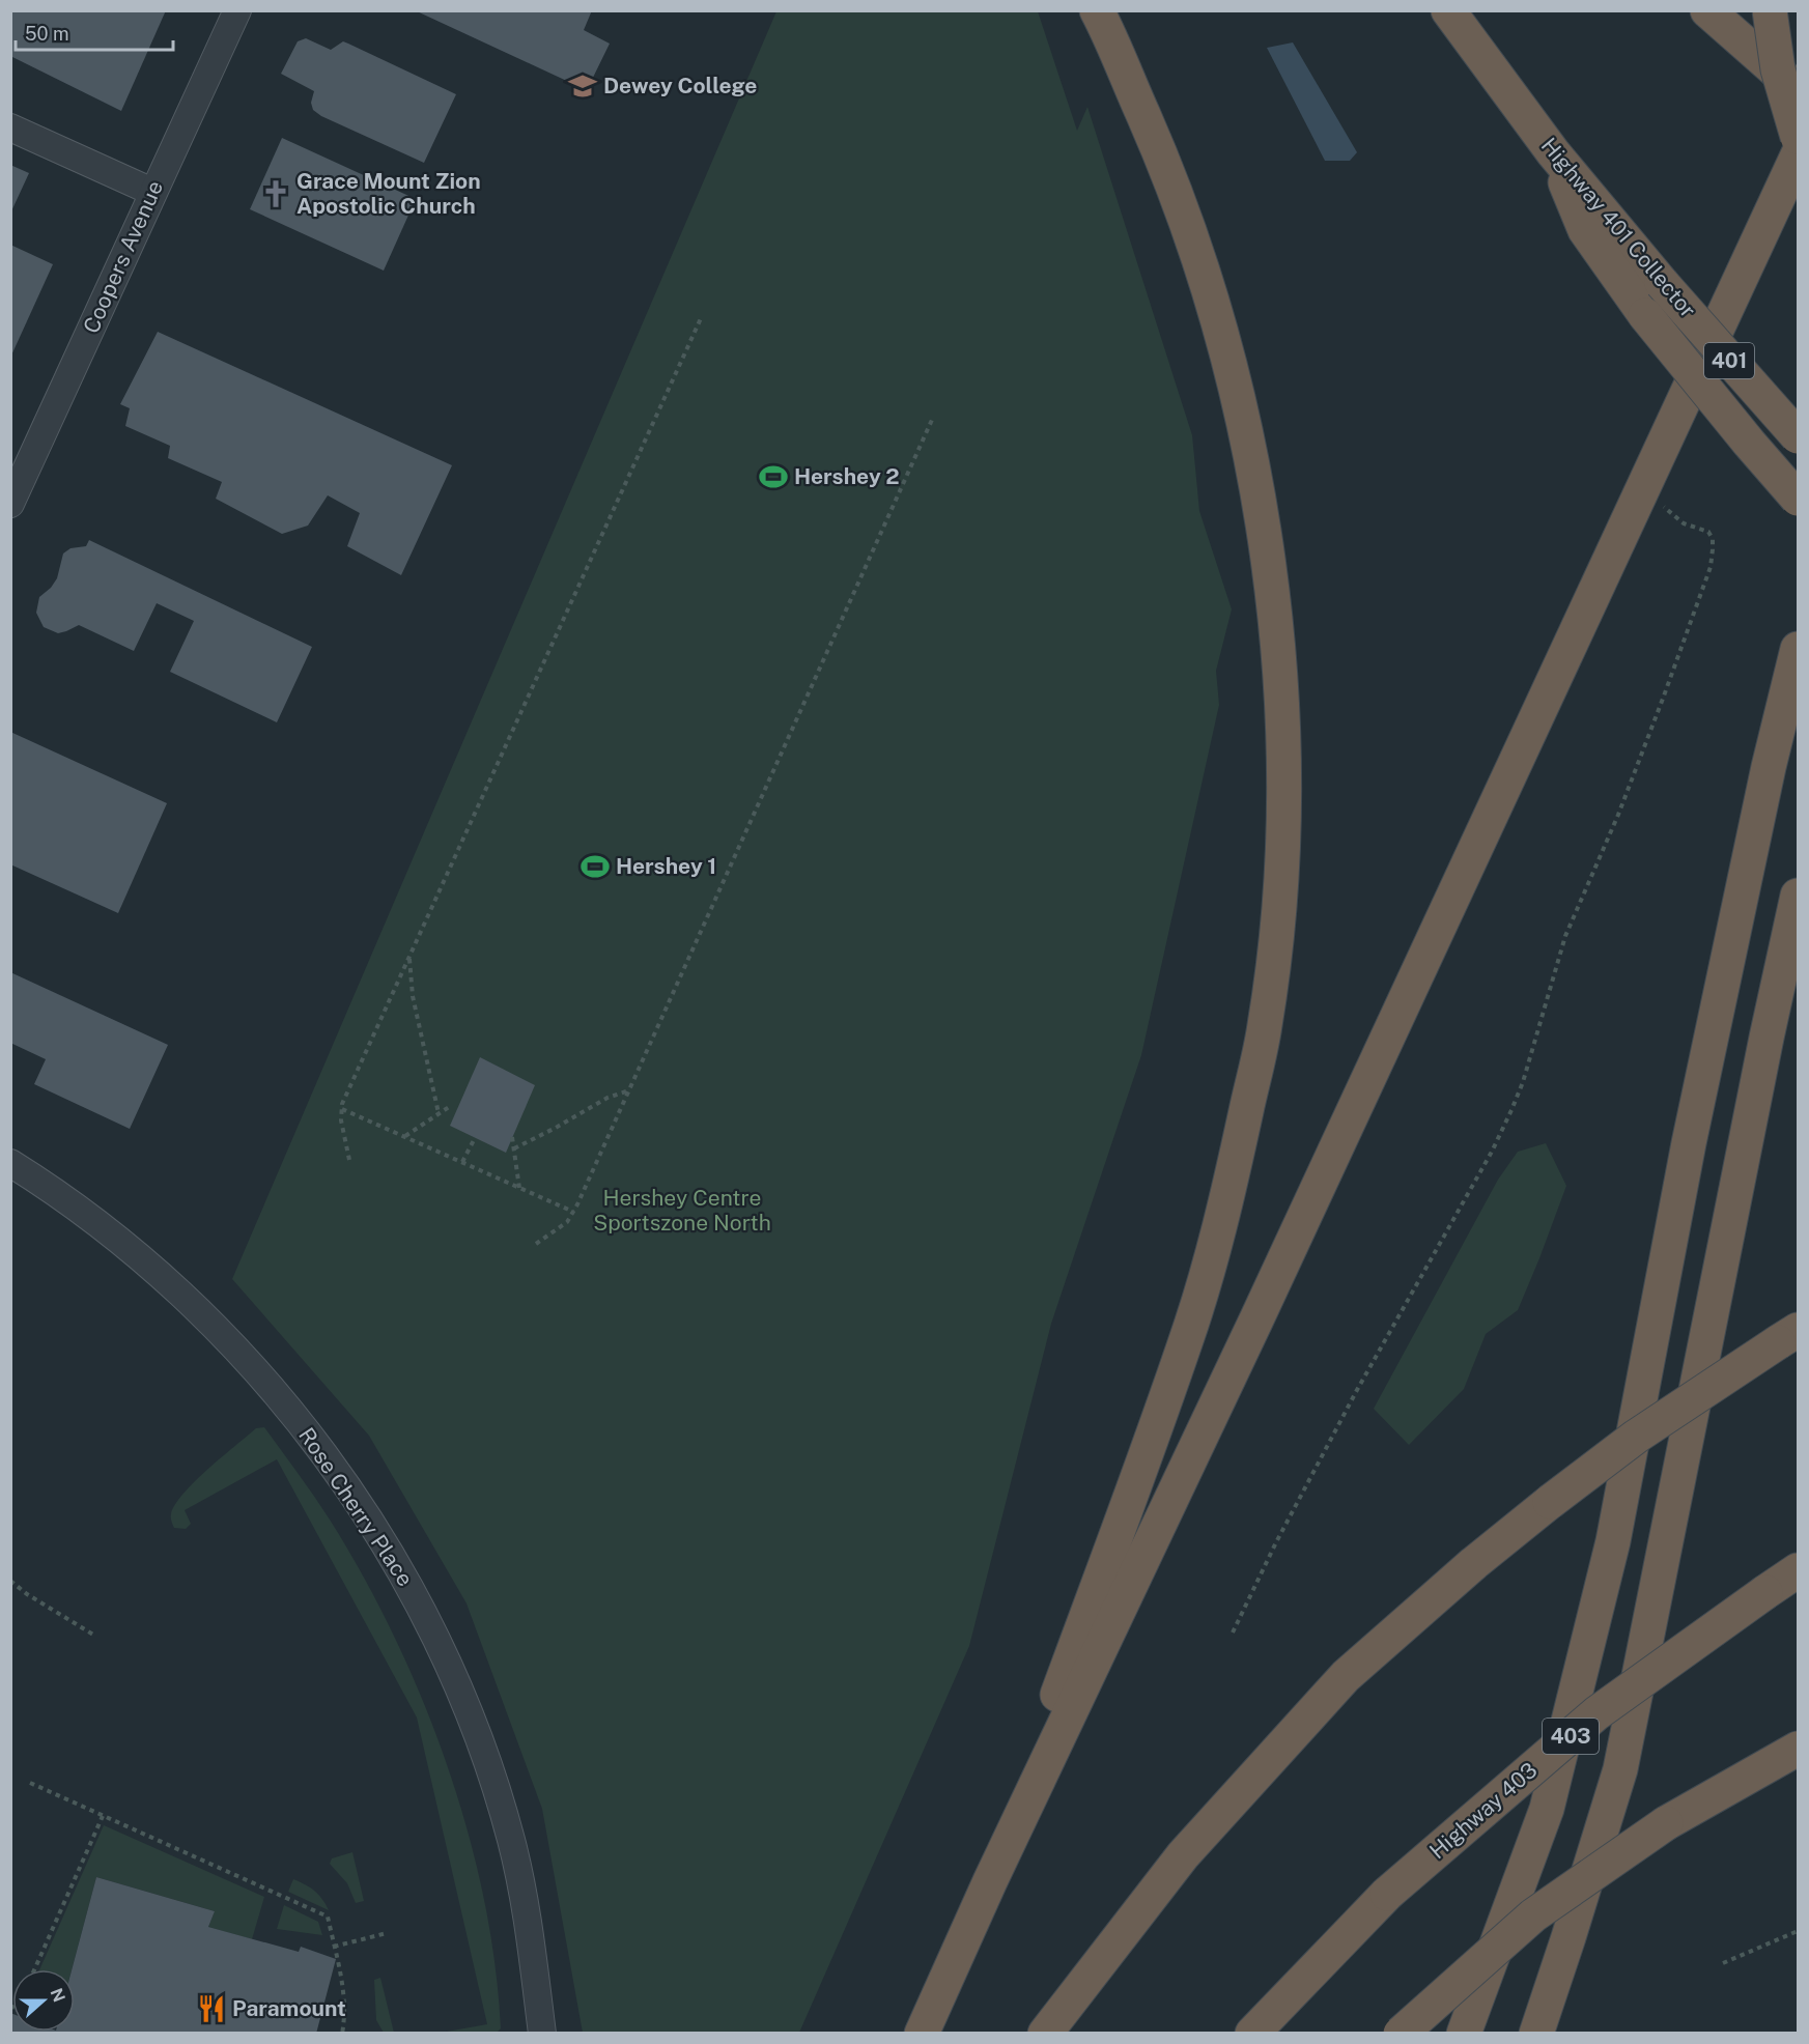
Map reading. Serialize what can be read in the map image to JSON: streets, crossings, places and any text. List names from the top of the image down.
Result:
{
  "streets": {
    "highway": [
      "Highway 401 Collector",
      "401",
      "403",
      "Highway 403"
    ],
    "street": ["Coopers Avenue", "Rose Cherry Place"]
  },
  "parks": ["Hershey Centre Sportszone North"],
  "places": {
    "school or university": ["Dewey College"],
    "church": ["Grace Mount Zion Apostolic Church"],
    "sports": ["Hershey 2", "Hershey 1"],
    "restaurant": ["Paramount"]
  },
  "scale_bar": "50 m",
  "north": "right"
}
